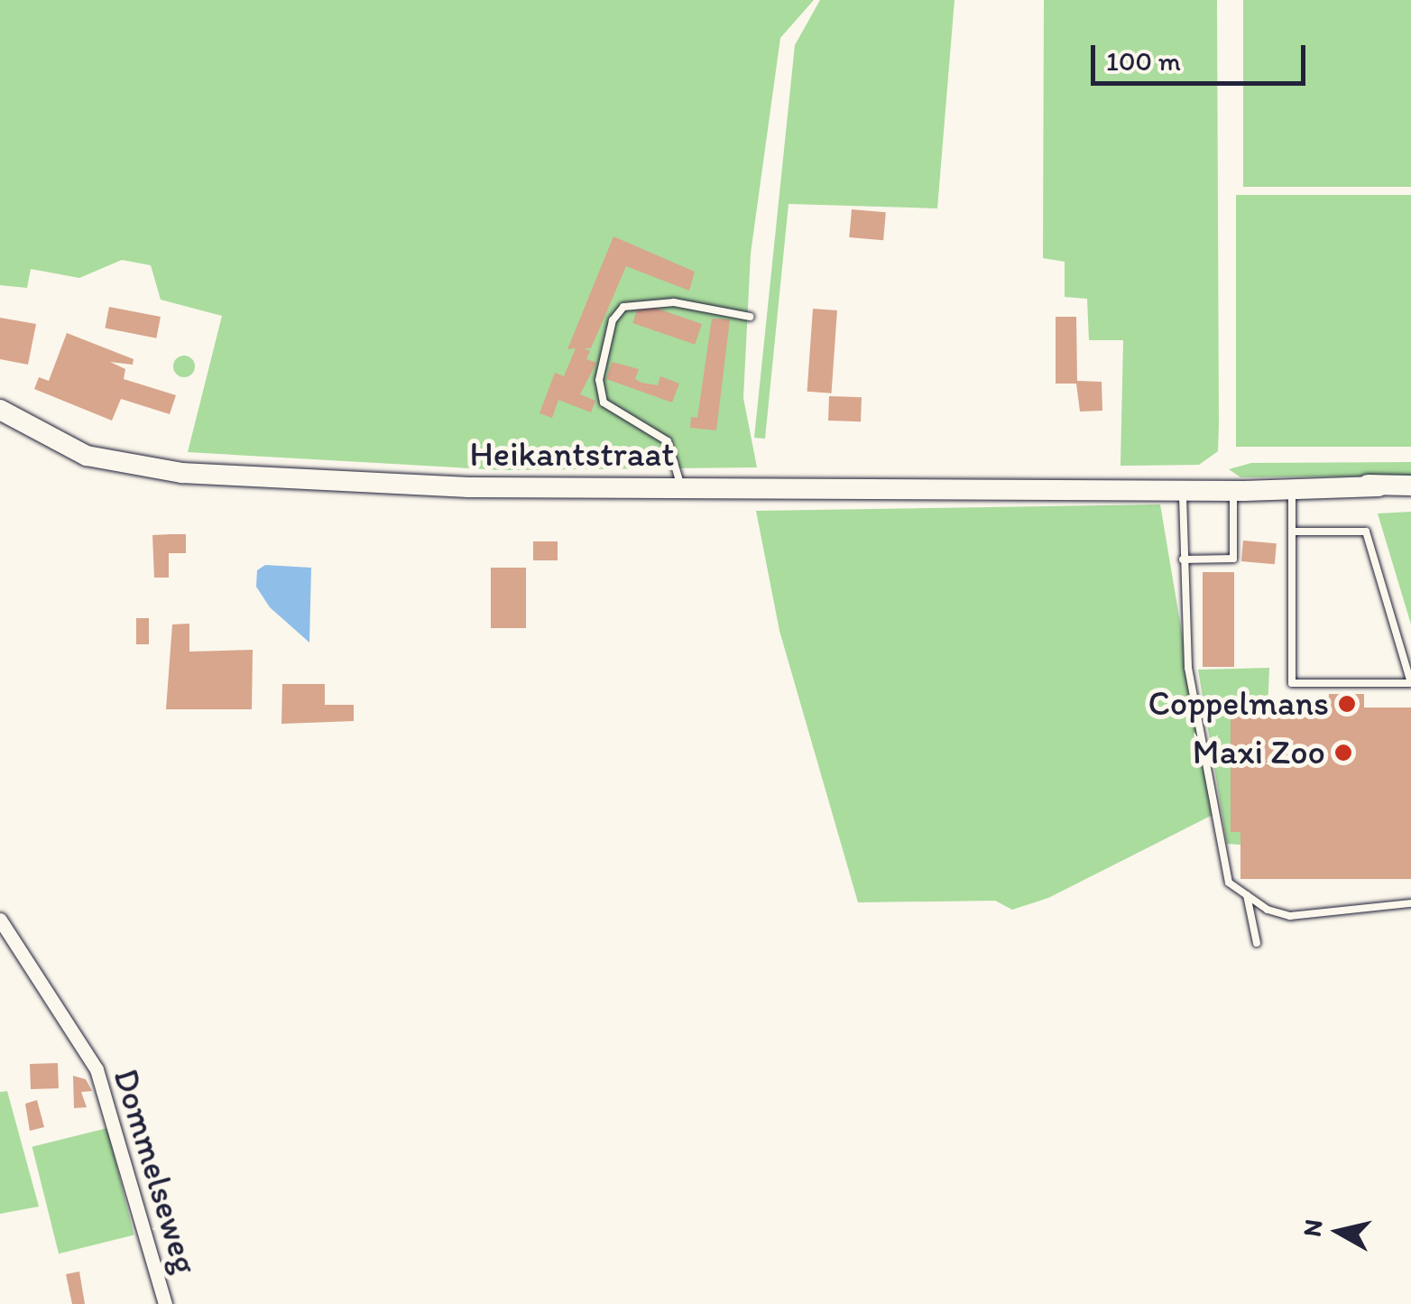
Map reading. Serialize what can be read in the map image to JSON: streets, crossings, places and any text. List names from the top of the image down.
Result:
{
  "streets": {
    "street": ["Heikantstraat", "Dommelseweg"]
  },
  "places": ["Coppelmans", "Maxi Zoo"],
  "scale_bar": "100 m",
  "north": "left"
}
